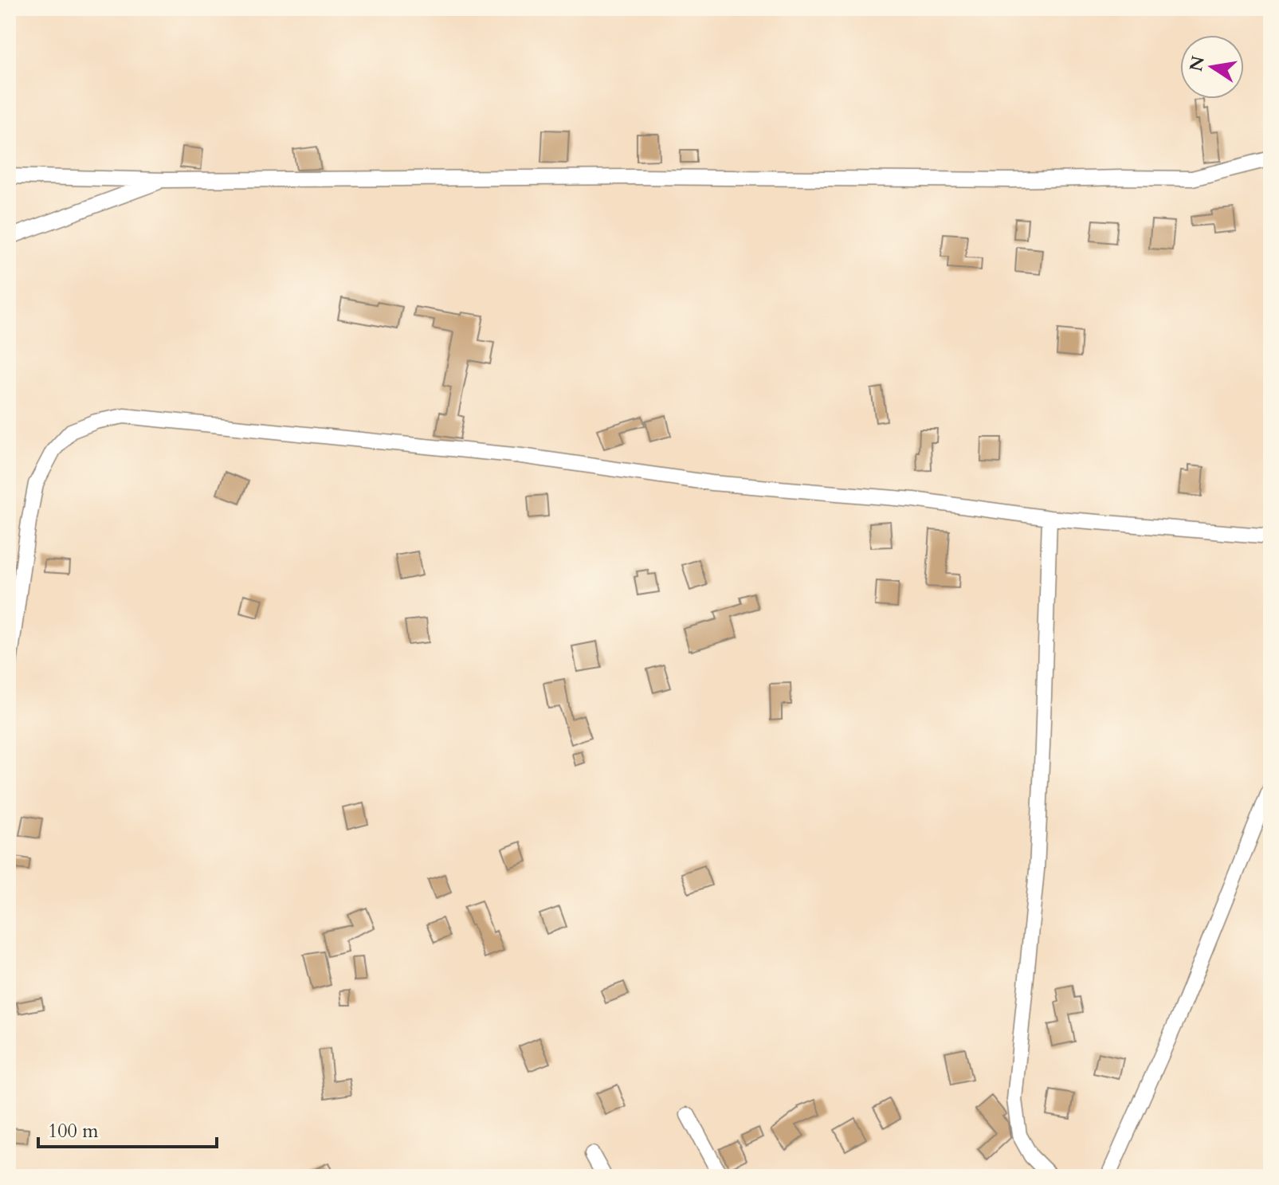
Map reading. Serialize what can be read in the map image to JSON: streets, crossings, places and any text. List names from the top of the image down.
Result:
{
  "scale_bar": "100 m",
  "north": "left"
}
